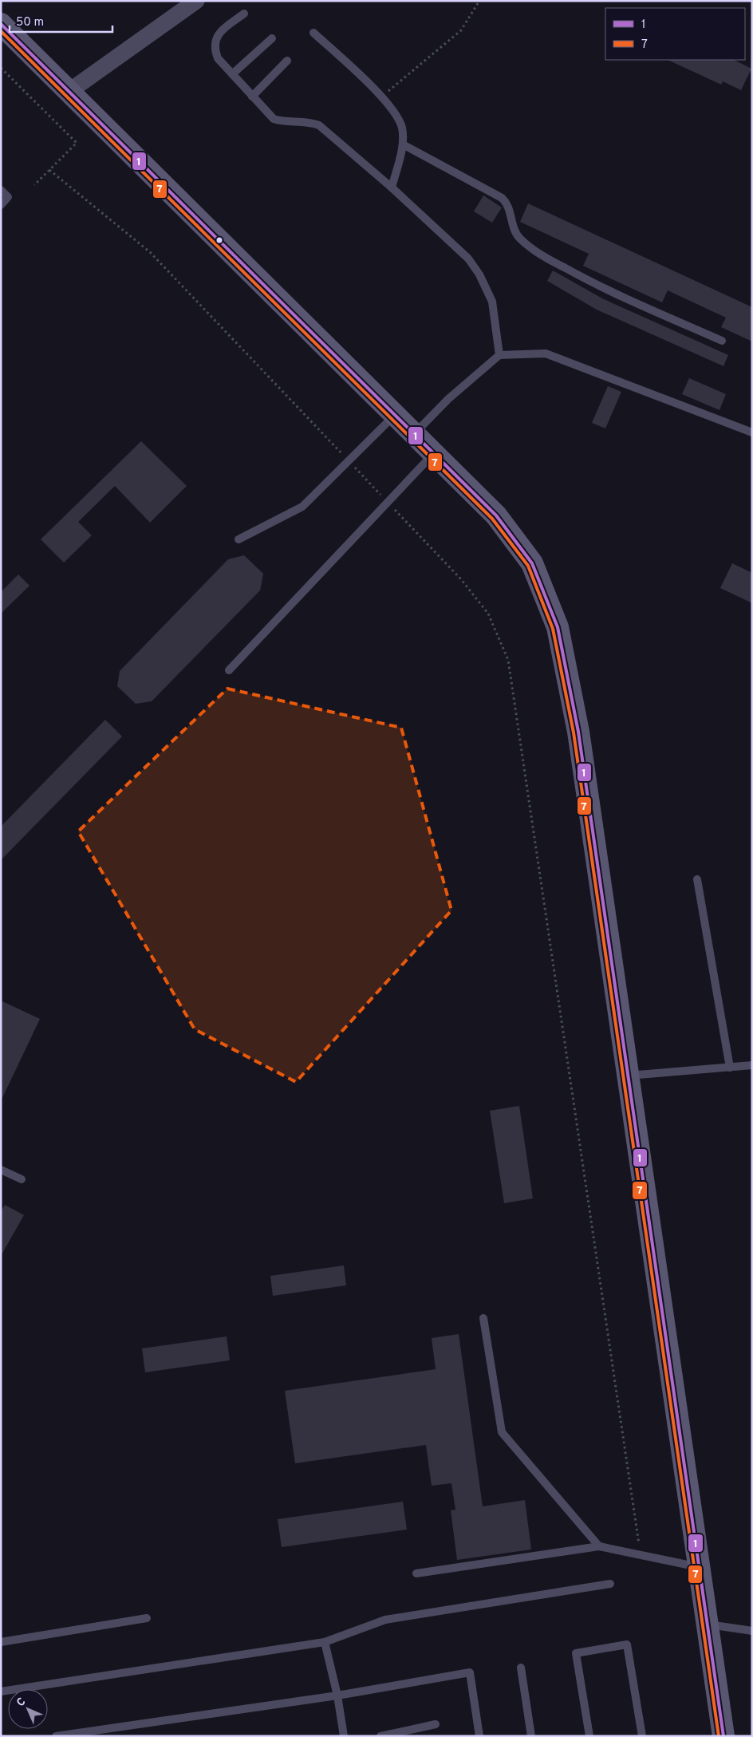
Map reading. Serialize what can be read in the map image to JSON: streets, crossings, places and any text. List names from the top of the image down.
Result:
{
  "lines": ["transit line 1", "transit line 7"],
  "legend": ["1", "7"],
  "scale_bar": "50 m",
  "north": "top left"
}
